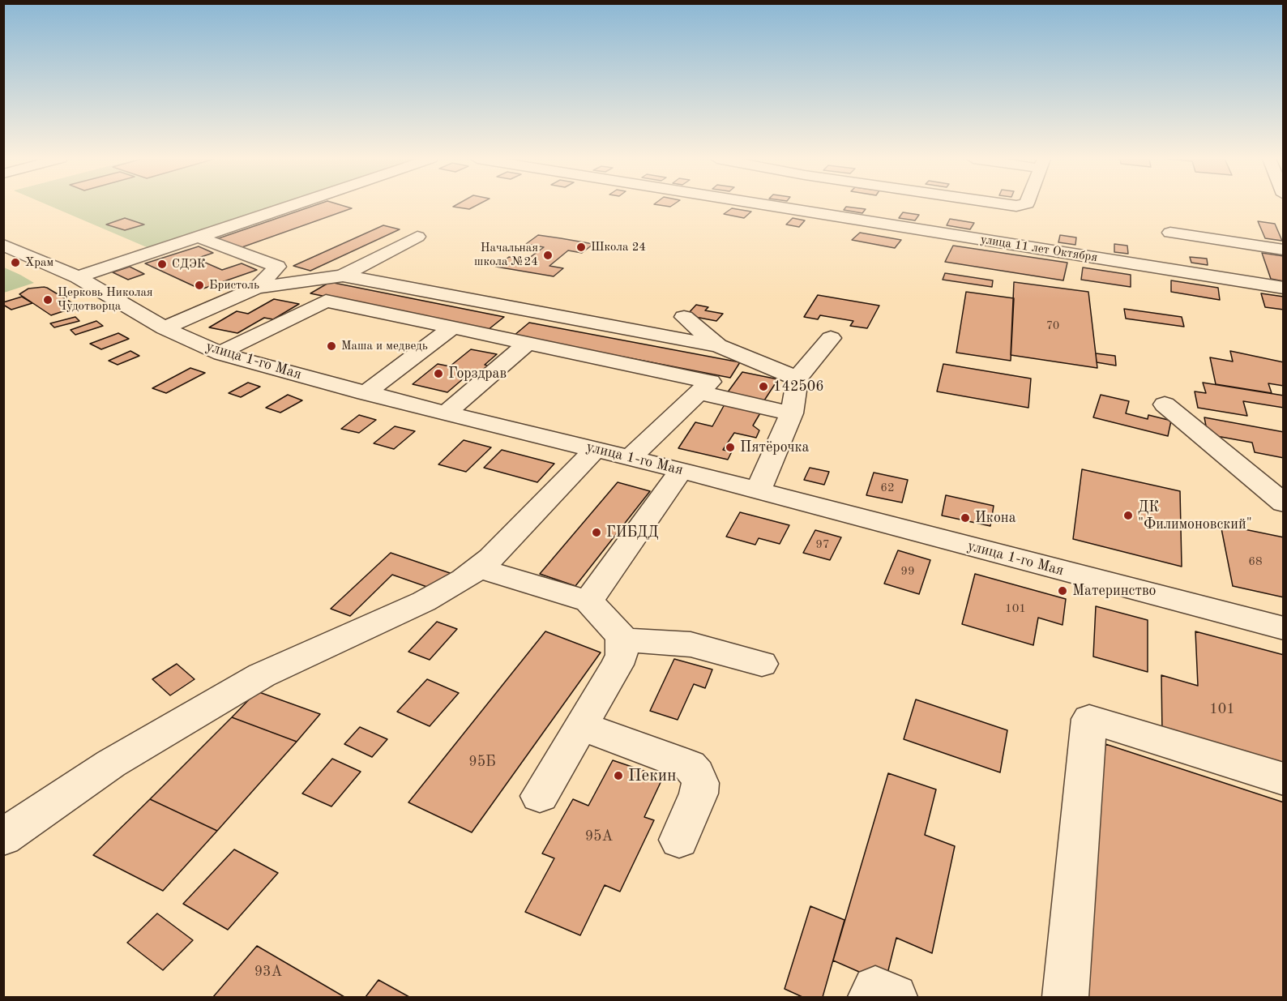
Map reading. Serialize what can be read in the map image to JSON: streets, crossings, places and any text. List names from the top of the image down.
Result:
{
  "streets": {
    "street": ["улица 11 лет Октября", "улица 1-го Мая"]
  },
  "places": [
    "Школа 24",
    "Начальная школа №24",
    "Храм",
    "СДЭК",
    "Бристоль",
    "Церковь Николая Чудотворца",
    "Маша и медведь",
    "Горздрав",
    "142506",
    "Пятёрочка",
    "ДК \"Филимоновский\"",
    "Икона",
    "ГИБДД",
    "Материнство",
    "Пекин"
  ],
  "house_numbers": [
    "70",
    "62",
    "97",
    "68",
    "99",
    "101",
    "101",
    "95Б",
    "95А",
    "93А"
  ]
}
